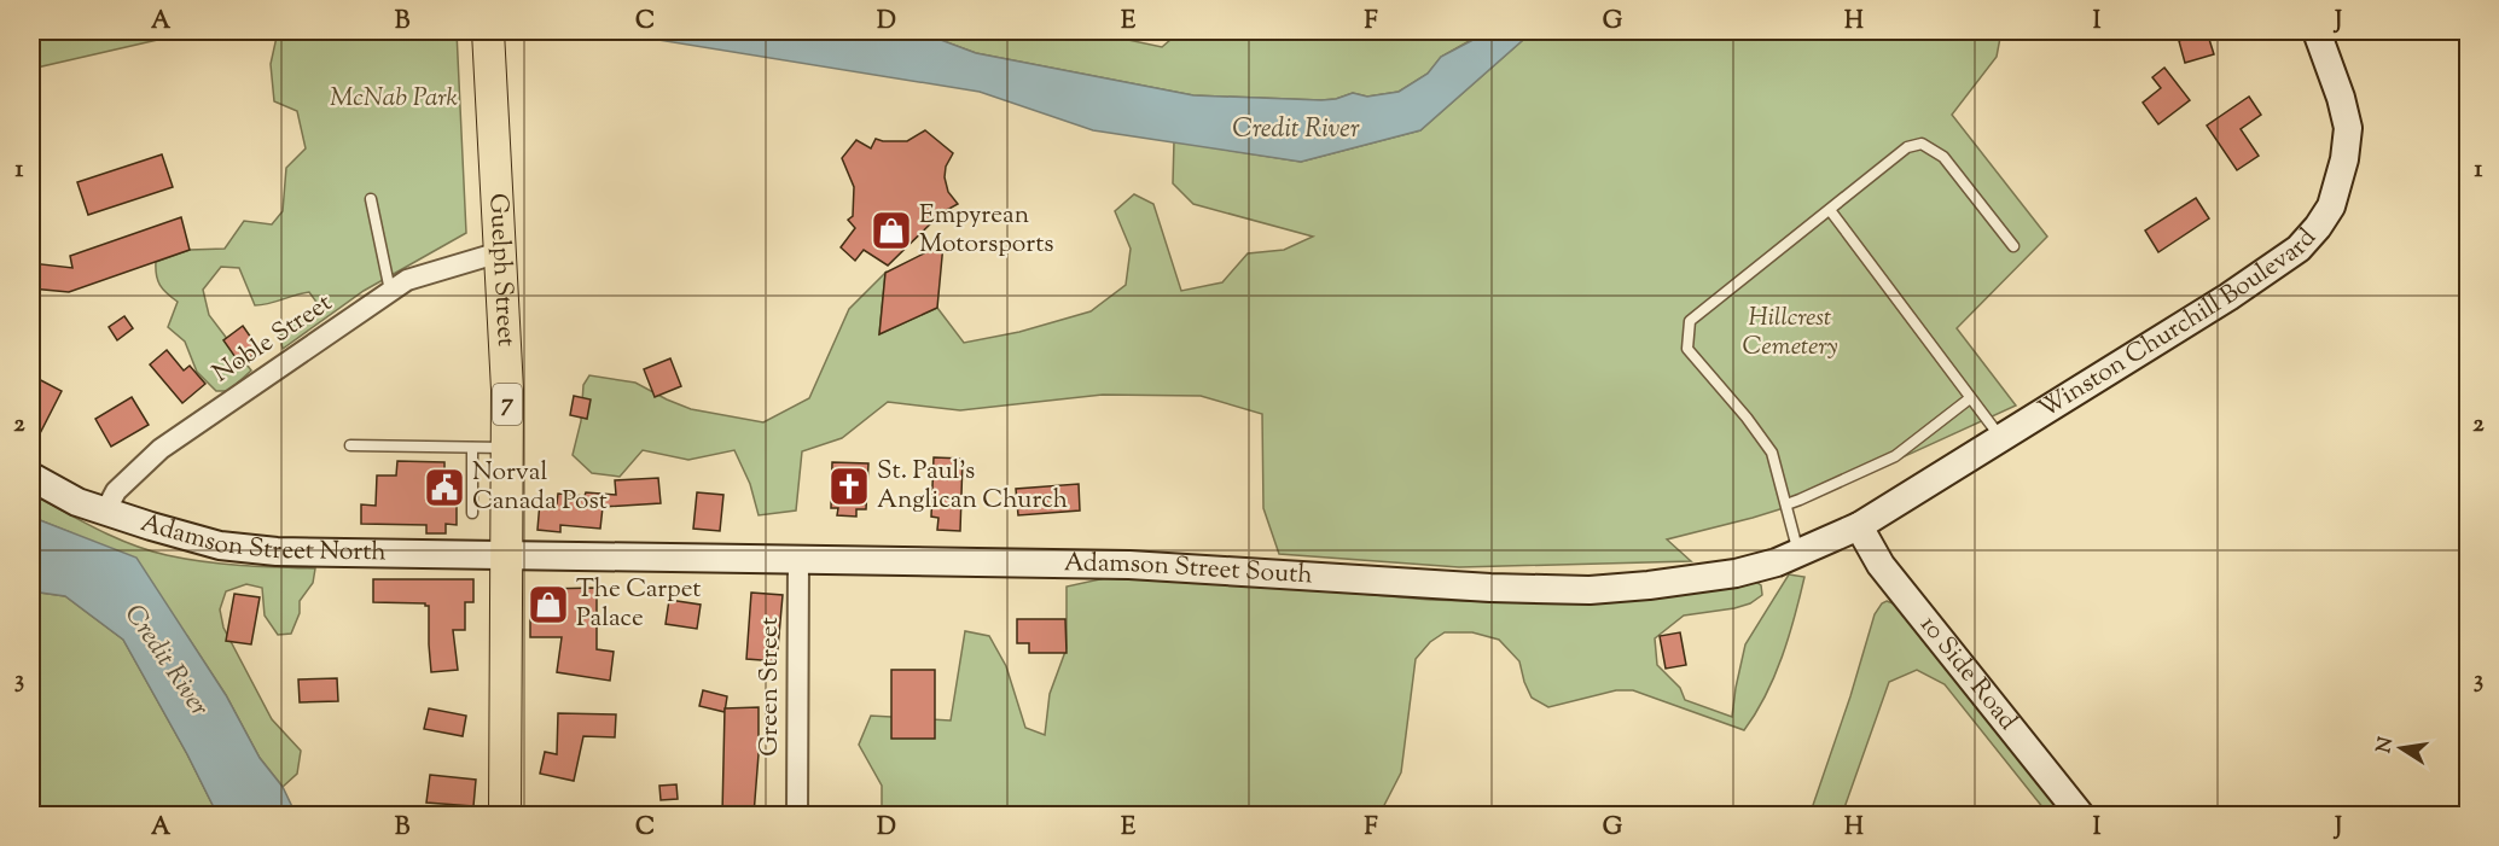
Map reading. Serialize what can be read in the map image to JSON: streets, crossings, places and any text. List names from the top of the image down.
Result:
{
  "streets": {
    "main road": [
      "Guelph Street",
      "Winston Churchill Boulevard",
      "7",
      "Adamson Street North",
      "Adamson Street South",
      "10 Side Road"
    ],
    "street": ["Noble Street", "Green Street"]
  },
  "crossings": [
    ["Guelph Street", "Noble Street"],
    ["Guelph Street", "Adamson Street North"],
    ["Guelph Street", "Adamson Street South"],
    ["Winston Churchill Boulevard", "Adamson Street South"],
    ["Winston Churchill Boulevard", "10 Side Road"],
    ["Noble Street", "Adamson Street North"],
    ["Adamson Street North", "Adamson Street South"],
    ["Adamson Street South", "10 Side Road"],
    ["Adamson Street South", "Green Street"]
  ],
  "water": ["Credit River"],
  "parks": ["McNab Park", "Hillcrest Cemetery"],
  "places": {
    "shop": ["Empyrean Motorsports", "The Carpet Palace"],
    "church": ["St. Paul's Anglican Church"],
    "public building": ["Norval Canada Post"]
  },
  "north": "left",
  "grid": {
    "columns": [
      "A",
      "B",
      "C",
      "D",
      "E",
      "F",
      "G",
      "H",
      "I",
      "J"
    ],
    "rows": ["1", "2", "3"]
  }
}
